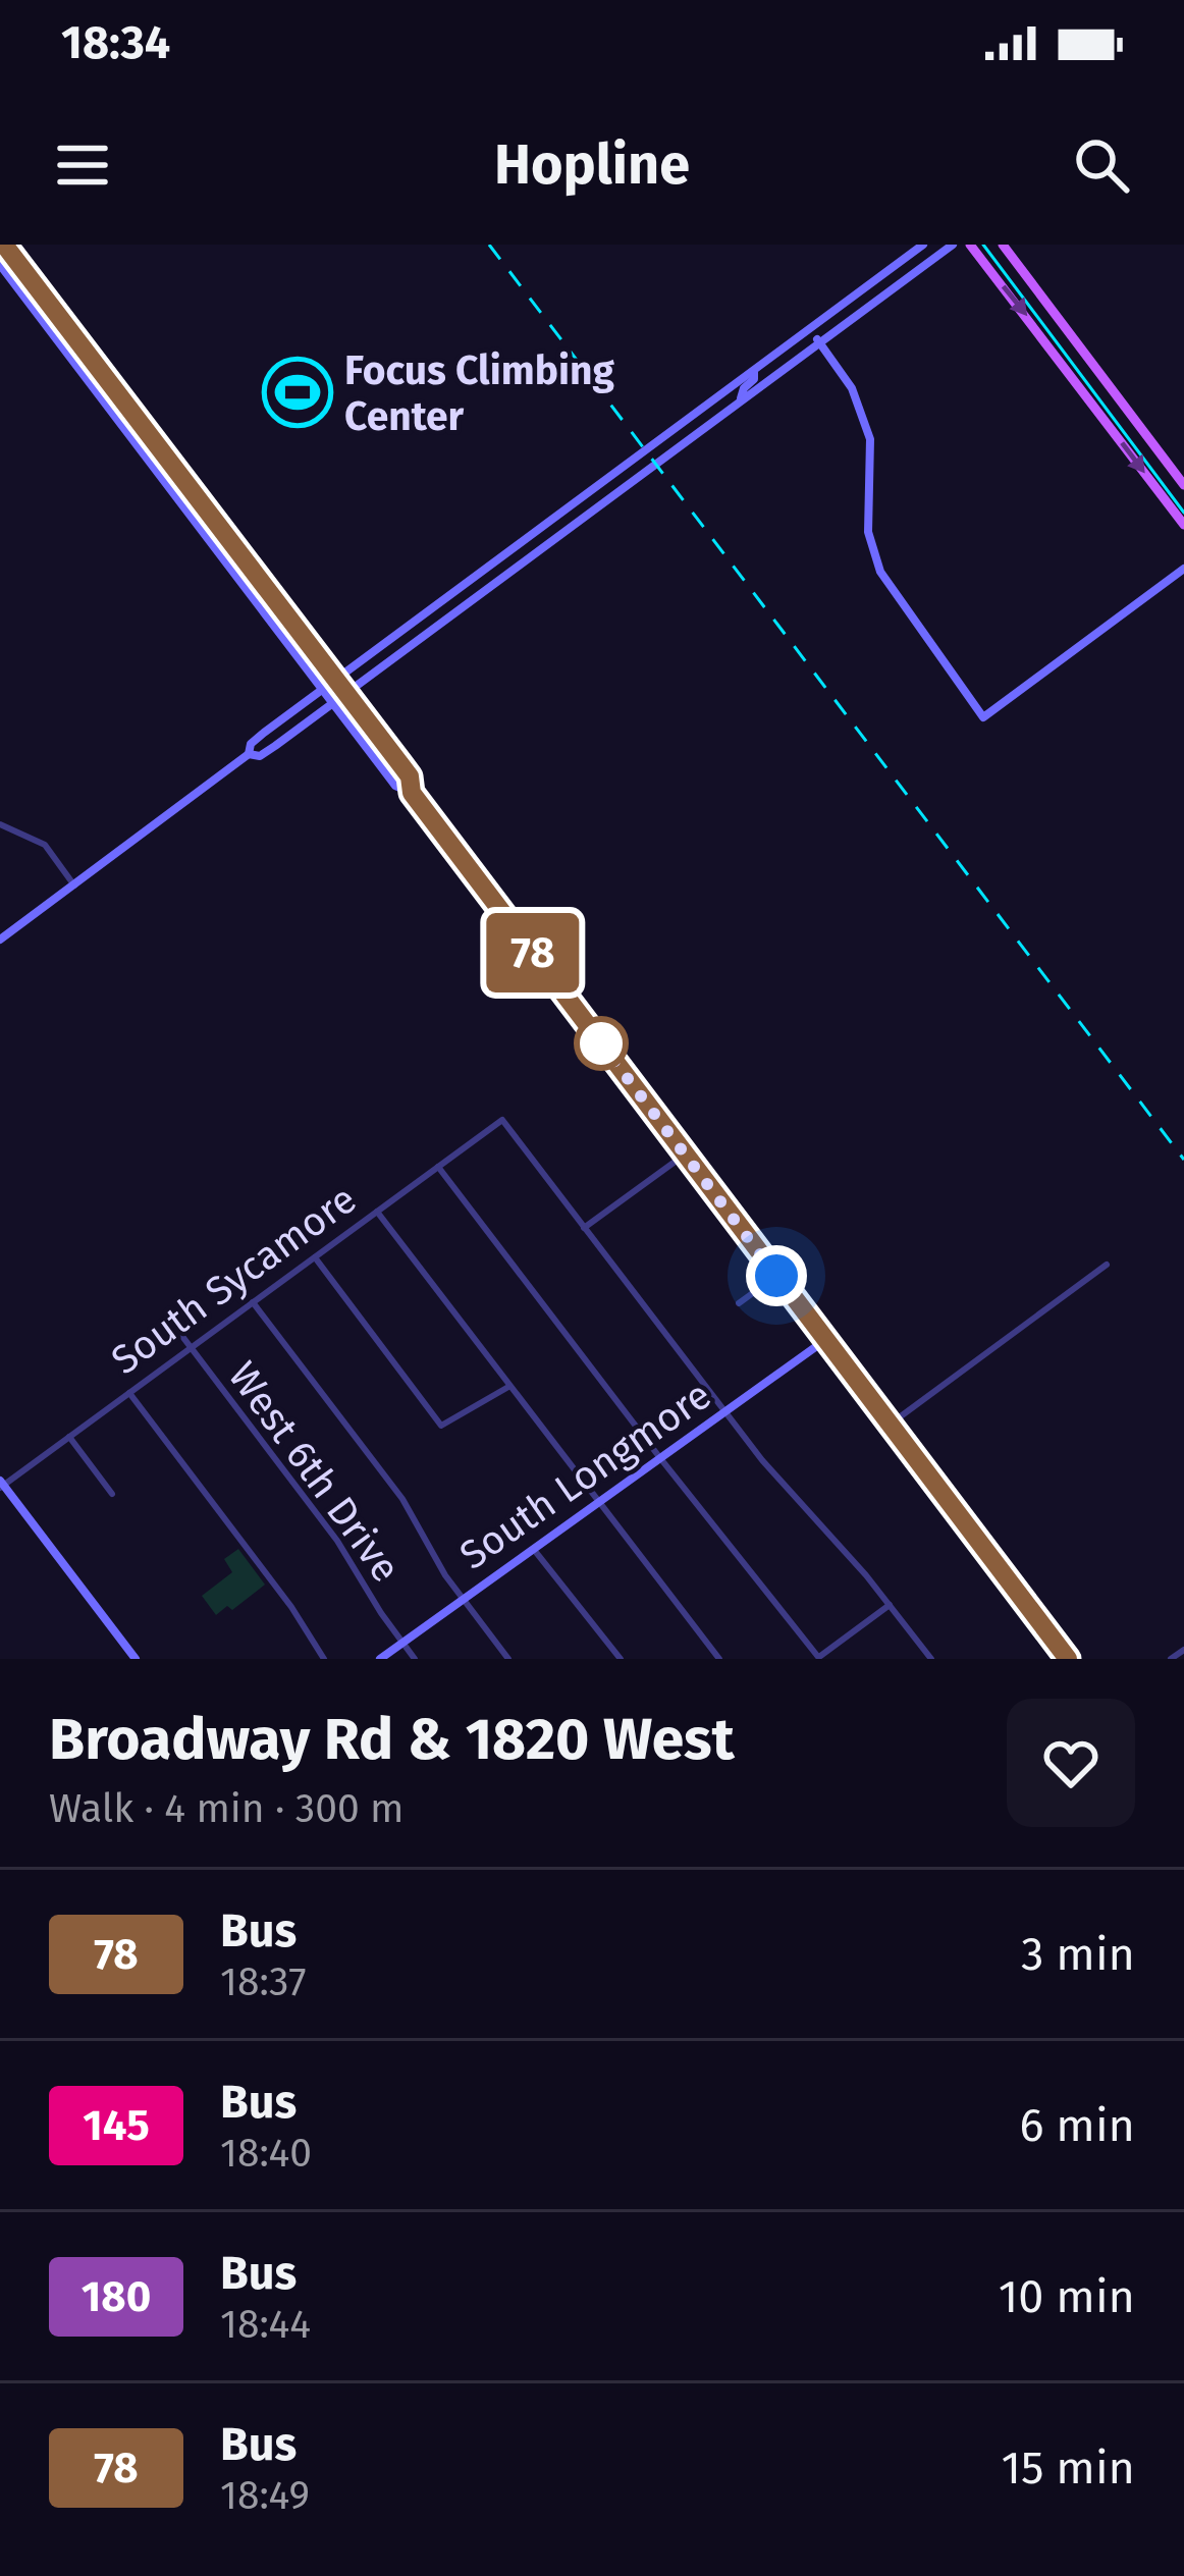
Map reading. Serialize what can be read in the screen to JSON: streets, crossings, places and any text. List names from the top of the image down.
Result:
{
  "streets": {
    "main road": ["South Longmore"],
    "street": ["South Sycamore", "West 6th Drive"]
  },
  "crossings": [
    ["South Sycamore", "West 6th Drive"],
    ["West 6th Drive", "South Longmore"]
  ],
  "places": {
    "sports": ["Focus Climbing Center"]
  },
  "lines": ["bus line 78"],
  "page": {
    "status": "18:34",
    "header": "Hopline",
    "on_map": "78",
    "heading": ["Broadway Rd & 1820 West", "Walk · 4 min · 300 m"],
    "list": [
      {
        "mark": "78",
        "name": "Bus",
        "note": "18:37",
        "value": "3 min"
      },
      {
        "mark": "145",
        "name": "Bus",
        "note": "18:40",
        "value": "6 min"
      },
      {
        "mark": "180",
        "name": "Bus",
        "note": "18:44",
        "value": "10 min"
      },
      {
        "mark": "78",
        "name": "Bus",
        "note": "18:49",
        "value": "15 min"
      }
    ]
  }
}
